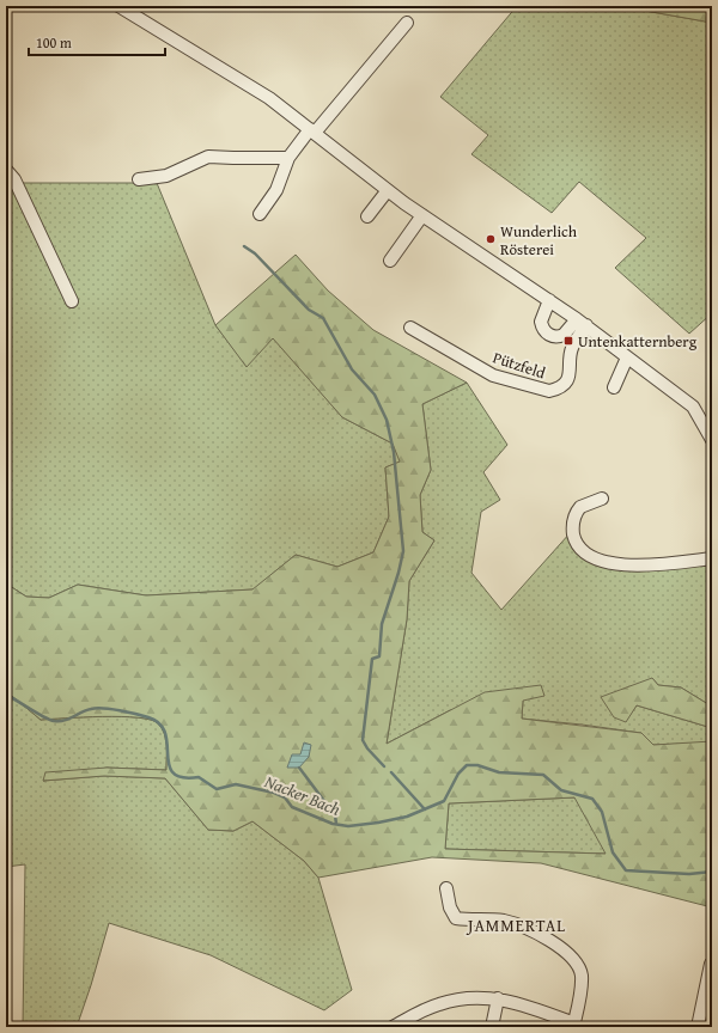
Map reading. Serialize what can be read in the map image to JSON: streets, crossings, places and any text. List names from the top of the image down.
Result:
{
  "streets": {
    "street": ["Pützfeld"]
  },
  "districts": ["JAMMERTAL"],
  "water": ["Nacker Bach"],
  "places": {
    "other": ["Wunderlich Rösterei"],
    "transit": ["Untenkatternberg"]
  },
  "scale_bar": "100 m"
}
